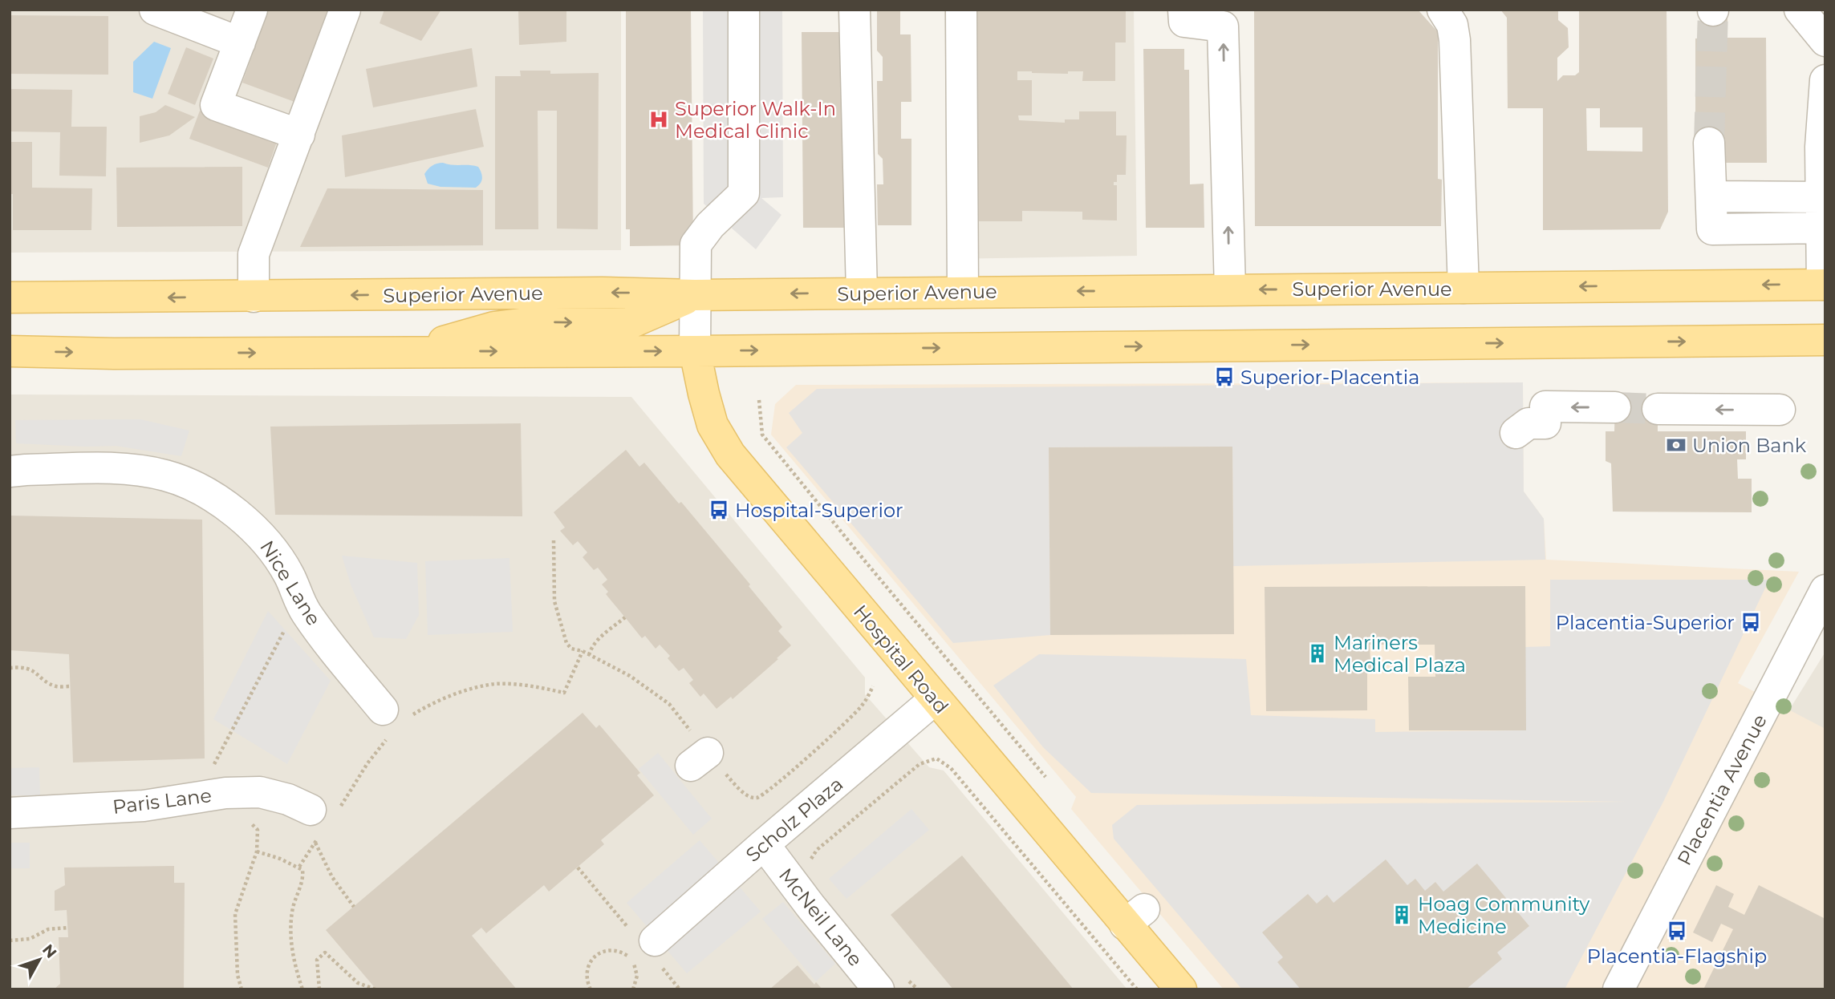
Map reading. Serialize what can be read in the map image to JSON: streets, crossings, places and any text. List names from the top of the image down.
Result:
{
  "streets": {
    "main road": ["Superior Avenue", "Hospital Road"],
    "street": [
      "Nice Lane",
      "Placentia Avenue",
      "Paris Lane",
      "Scholz Plaza",
      "McNeil Lane"
    ]
  },
  "crossings": [
    ["Superior Avenue", "Hospital Road"],
    ["Hospital Road", "Scholz Plaza"],
    ["Scholz Plaza", "McNeil Lane"]
  ],
  "places": {
    "hospital": ["Superior Walk-In Medical Clinic"],
    "bus stop": [
      "Superior-Placentia",
      "Hospital-Superior",
      "Placentia-Superior",
      "Placentia-Flagship"
    ],
    "bank": ["Union Bank"],
    "building": ["Mariners Medical Plaza", "Hoag Community Medicine"]
  },
  "north": "top right"
}
